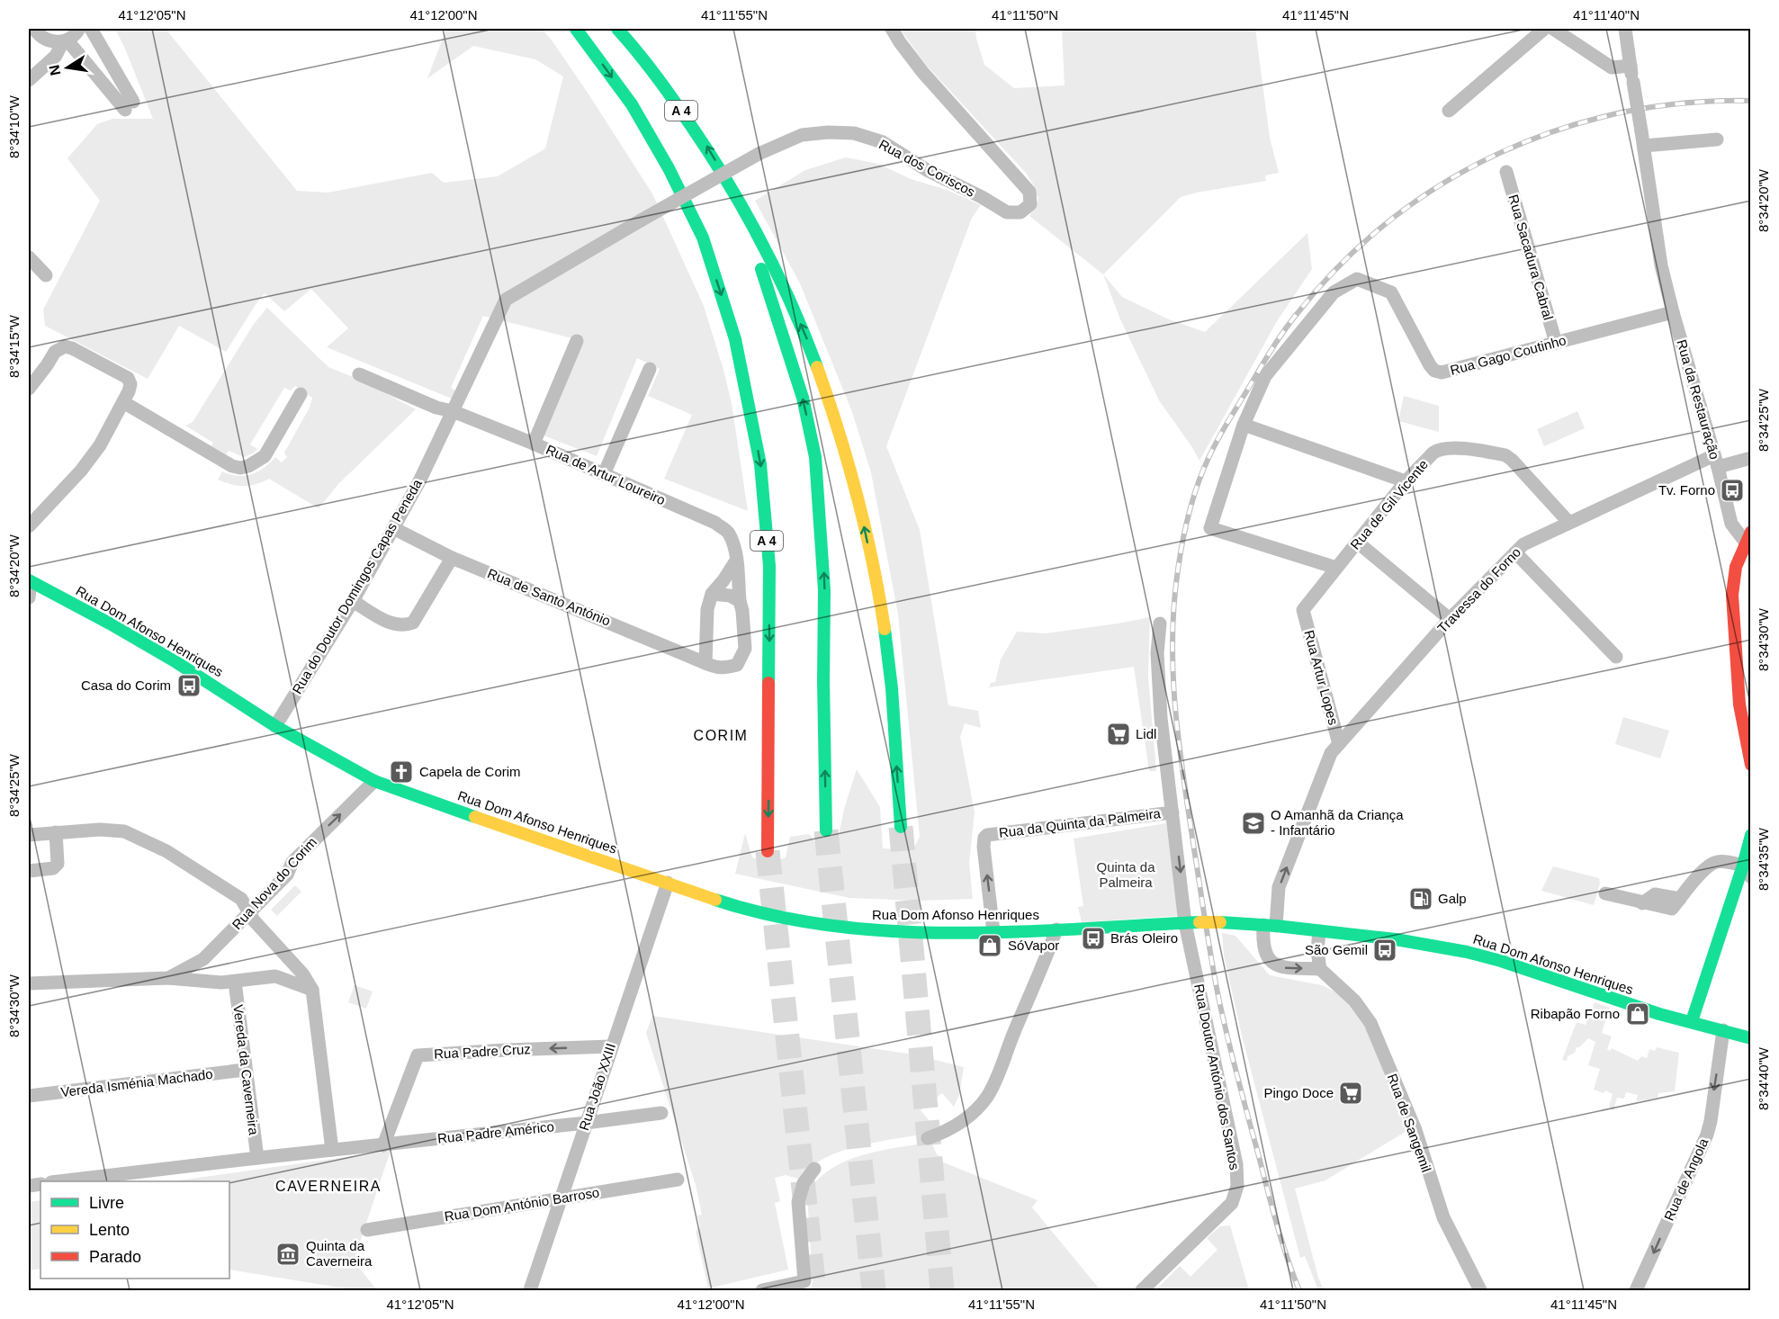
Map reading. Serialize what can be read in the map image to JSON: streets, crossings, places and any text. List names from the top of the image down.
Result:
{
  "streets": {
    "main road": ["A 4", "Rua da Restauração", "Rua Dom Afonso Henriques"],
    "street": [
      "Rua dos Coriscos",
      "Rua Sacadura Cabral",
      "Rua Gago Coutinho",
      "Rua de Artur Loureiro",
      "Rua de Gil Vicente",
      "Rua do Doutor Domingos Capas Peneda",
      "Travessa do Forno",
      "Rua de Santo António",
      "Rua Artur Lopes",
      "Rua da Quinta da Palmeira",
      "Rua Nova do Corim",
      "Rua Padre Cruz",
      "Vereda da Caverneira",
      "Rua Doutor António dos Santos",
      "Vereda Isménia Machado",
      "Rua João XXIII",
      "Rua de Sangemil",
      "Rua Padre Américo",
      "Rua de Angola",
      "Rua Dom António Barroso"
    ]
  },
  "crossings": [
    ["Rua dos Coriscos", "Rua do Doutor Domingos Capas Peneda"],
    ["Rua Sacadura Cabral", "Rua Gago Coutinho"],
    ["Rua Gago Coutinho", "Rua da Restauração"],
    ["Rua da Restauração", "Travessa do Forno"],
    ["Rua de Artur Loureiro", "Rua do Doutor Domingos Capas Peneda"],
    ["Rua de Artur Loureiro", "Rua de Santo António"],
    ["Rua de Gil Vicente", "Travessa do Forno"],
    ["Rua de Gil Vicente", "Rua Artur Lopes"],
    ["Rua do Doutor Domingos Capas Peneda", "Rua de Santo António"],
    ["Rua do Doutor Domingos Capas Peneda", "Rua Dom Afonso Henriques"],
    ["Travessa do Forno", "Rua Dom Afonso Henriques"],
    ["Travessa do Forno", "Rua Artur Lopes"],
    ["Rua Dom Afonso Henriques", "Rua da Quinta da Palmeira"],
    ["Rua Dom Afonso Henriques", "Rua Nova do Corim"],
    ["Rua Dom Afonso Henriques", "Rua Doutor António dos Santos"],
    ["Rua Dom Afonso Henriques", "Rua João XXIII"],
    ["Rua Dom Afonso Henriques", "Rua de Angola"],
    ["Rua da Quinta da Palmeira", "Rua Doutor António dos Santos"],
    ["Rua Nova do Corim", "Vereda da Caverneira"],
    ["Rua Padre Cruz", "Rua João XXIII"],
    ["Rua Padre Cruz", "Rua Padre Américo"],
    ["Vereda da Caverneira", "Vereda Isménia Machado"],
    ["Vereda da Caverneira", "Rua Padre Américo"],
    ["Rua João XXIII", "Rua Padre Américo"],
    ["Rua João XXIII", "Rua Dom António Barroso"]
  ],
  "one_way": ["Rua Padre Cruz", "Rua de Angola"],
  "districts": ["CORIM", "CAVERNEIRA"],
  "parks": ["Quinta da Palmeira"],
  "places": {
    "bus stop": [
      "Tv. Forno",
      "Casa do Corim",
      "Brás Oleiro",
      "São Gemil"
    ],
    "supermarket": ["Lidl", "Pingo Doce"],
    "church": ["Capela de Corim"],
    "school or university": ["O Amanhã da Criança - Infantário"],
    "fuel station": ["Galp"],
    "shop": ["SóVapor", "Ribapão Forno"],
    "museum": ["Quinta da Caverneira"]
  },
  "legend": ["Livre", "Lento", "Parado"],
  "north": "left",
  "coordinates": [
    "41°12'05\"N",
    "41°12'00\"N",
    "41°11'55\"N",
    "41°11'50\"N",
    "41°11'45\"N",
    "41°11'40\"N",
    "8°34'10\"W",
    "8°34'20\"W",
    "8°34'15\"W",
    "8°34'25\"W",
    "8°34'30\"W",
    "8°34'35\"W",
    "8°34'40\"W"
  ]
}
